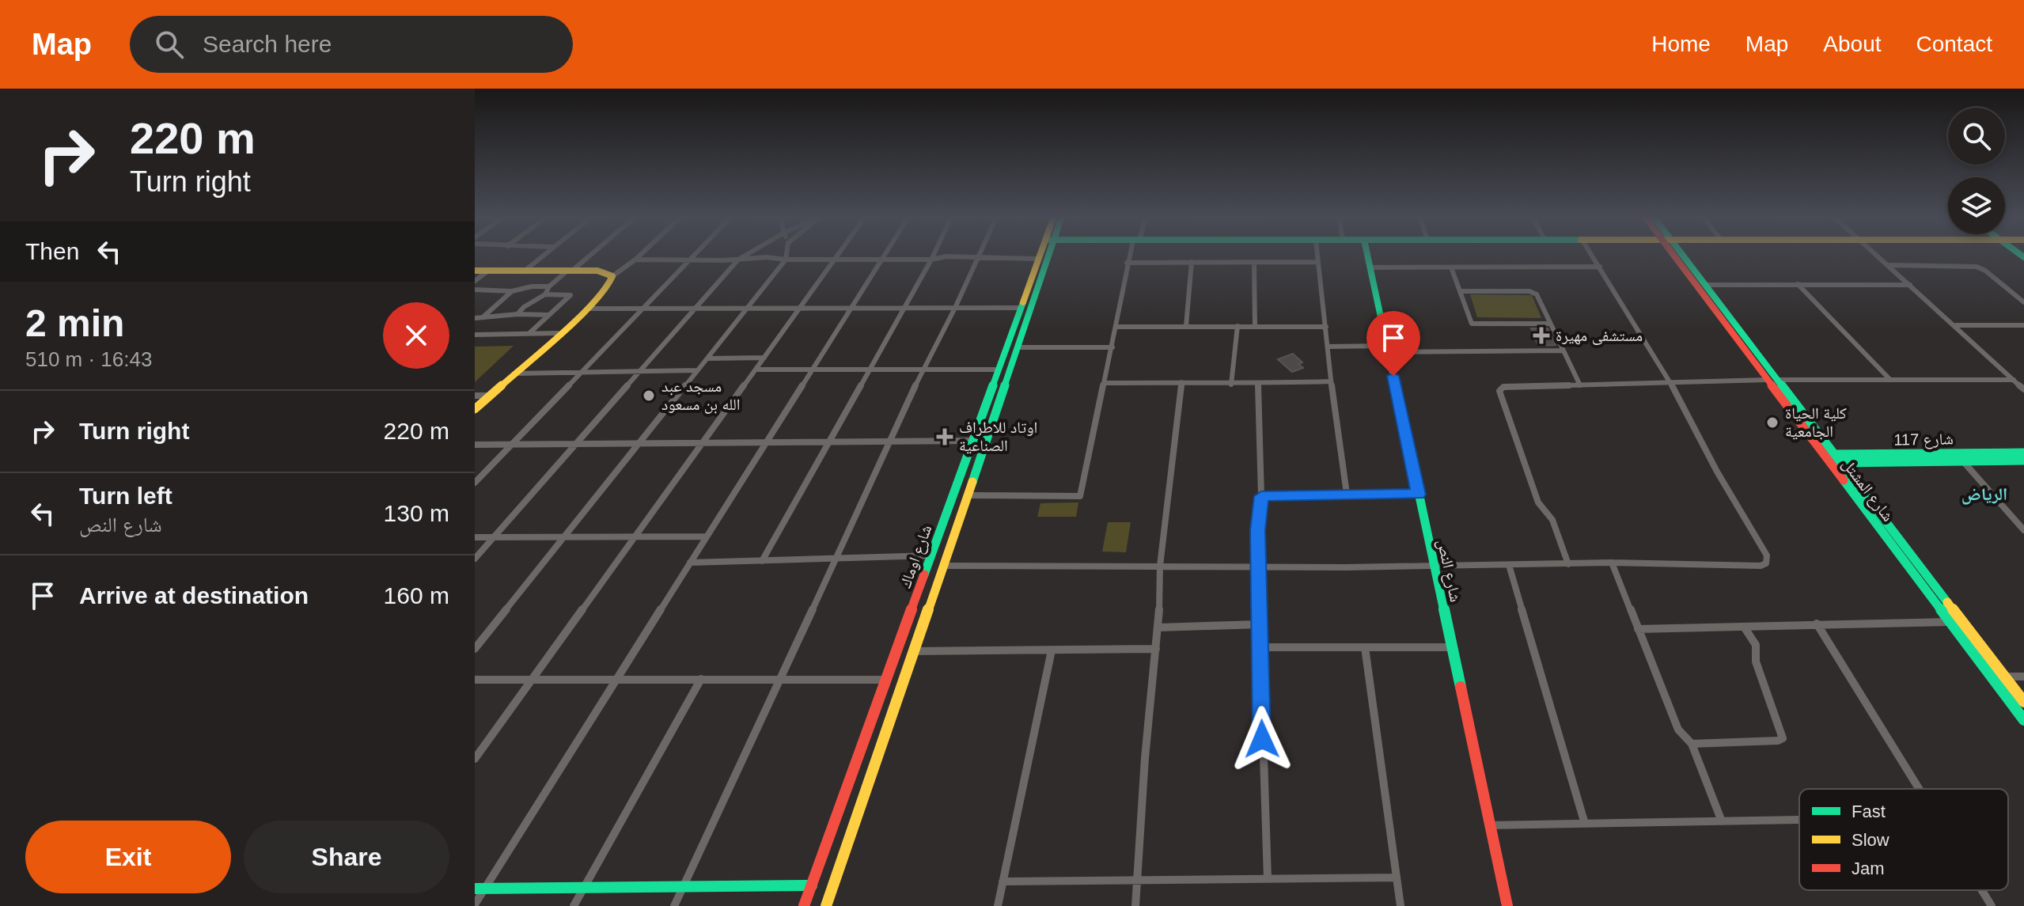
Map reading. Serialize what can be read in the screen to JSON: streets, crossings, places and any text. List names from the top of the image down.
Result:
{
  "streets": {
    "main road": [
      "شارع 117",
      "شارع المشتل",
      "شارع اوماك",
      "شارع النص"
    ]
  },
  "crossings": [
    ["شارع 117", "شارع المشتل"]
  ],
  "districts": ["الرياض"],
  "places": {
    "health": ["مستشفى مهيرة", "اوتاد للاطراف الصناعية"],
    "other": ["مسجد عبد الله بن مسعود", "كلية الحياة الجامعية"]
  },
  "legend": ["Fast", "Slow", "Jam"],
  "page": {
    "header": "Map",
    "search": "Search here",
    "nav": [
      "Home",
      "Map",
      "About",
      "Contact"
    ],
    "turn": ["220 m", "Turn right"],
    "then": "Then",
    "heading": ["2 min", "510 m · 16:43"],
    "list": [
      {
        "name": "Turn right",
        "value": "220 m"
      },
      {
        "name": "Turn left",
        "note": "شارع النص",
        "value": "130 m"
      },
      {
        "name": "Arrive at destination",
        "value": "160 m"
      }
    ],
    "buttons": ["Exit", "Share"]
  }
}
